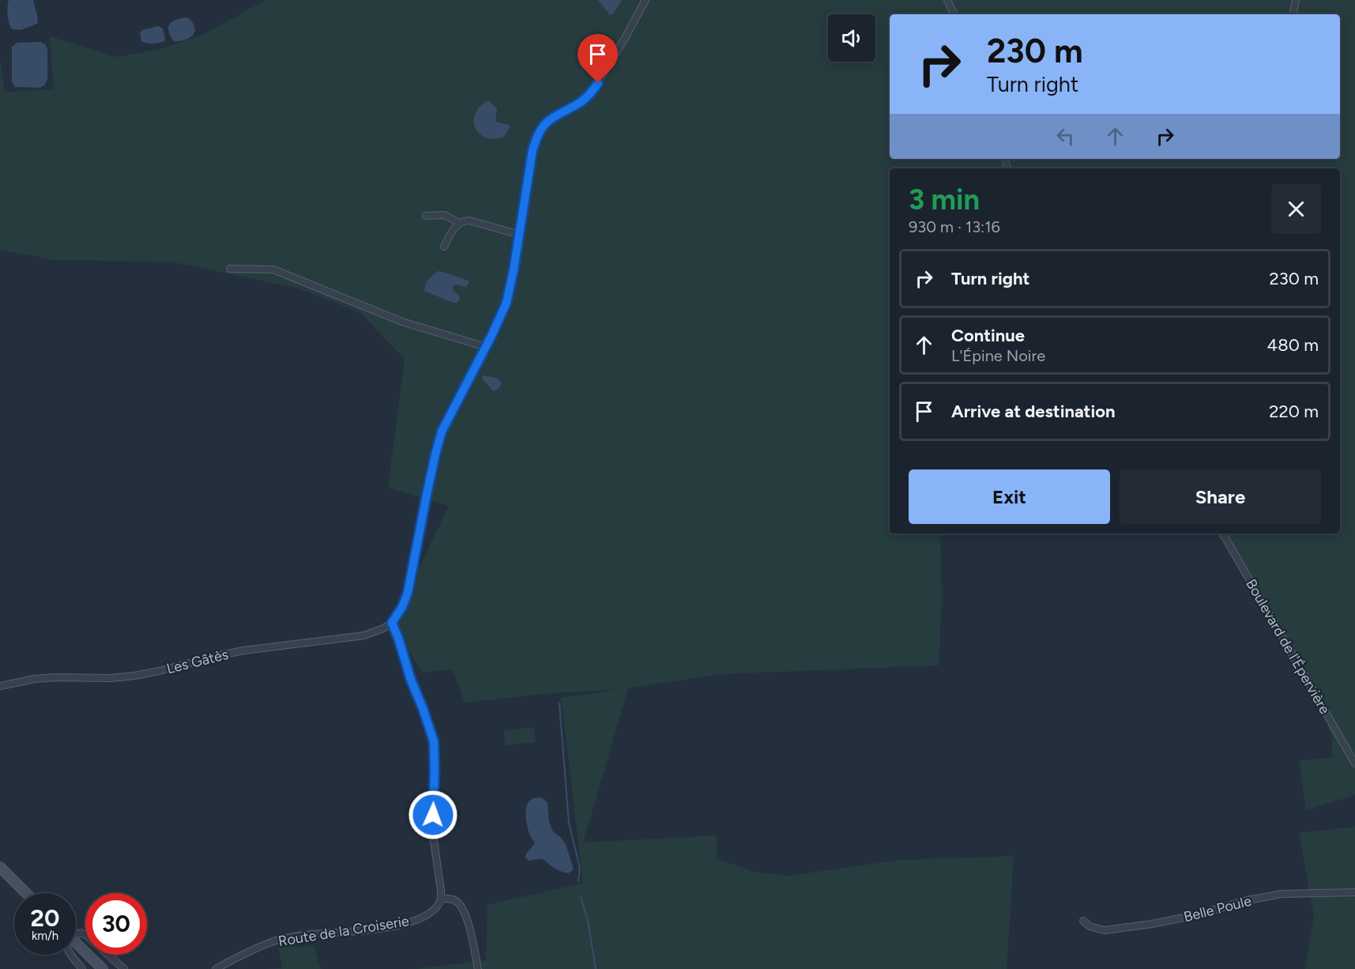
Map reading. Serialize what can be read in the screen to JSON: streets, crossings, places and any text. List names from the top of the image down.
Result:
{
  "streets": {
    "street": [
      "Boulevard de l'Épervière",
      "Les Gâtès",
      "Belle Poule",
      "Route de la Croiserie"
    ]
  },
  "page": {
    "turn": ["230 m", "Turn right"],
    "heading": ["3 min", "930 m · 13:16"],
    "list": [
      {
        "name": "Turn right",
        "value": "230 m"
      },
      {
        "name": "Continue",
        "note": "L'Épine Noire",
        "value": "480 m"
      },
      {
        "name": "Arrive at destination",
        "value": "220 m"
      }
    ],
    "buttons": ["Exit", "Share"],
    "speed": "20 km/h",
    "limit": "30"
  }
}
